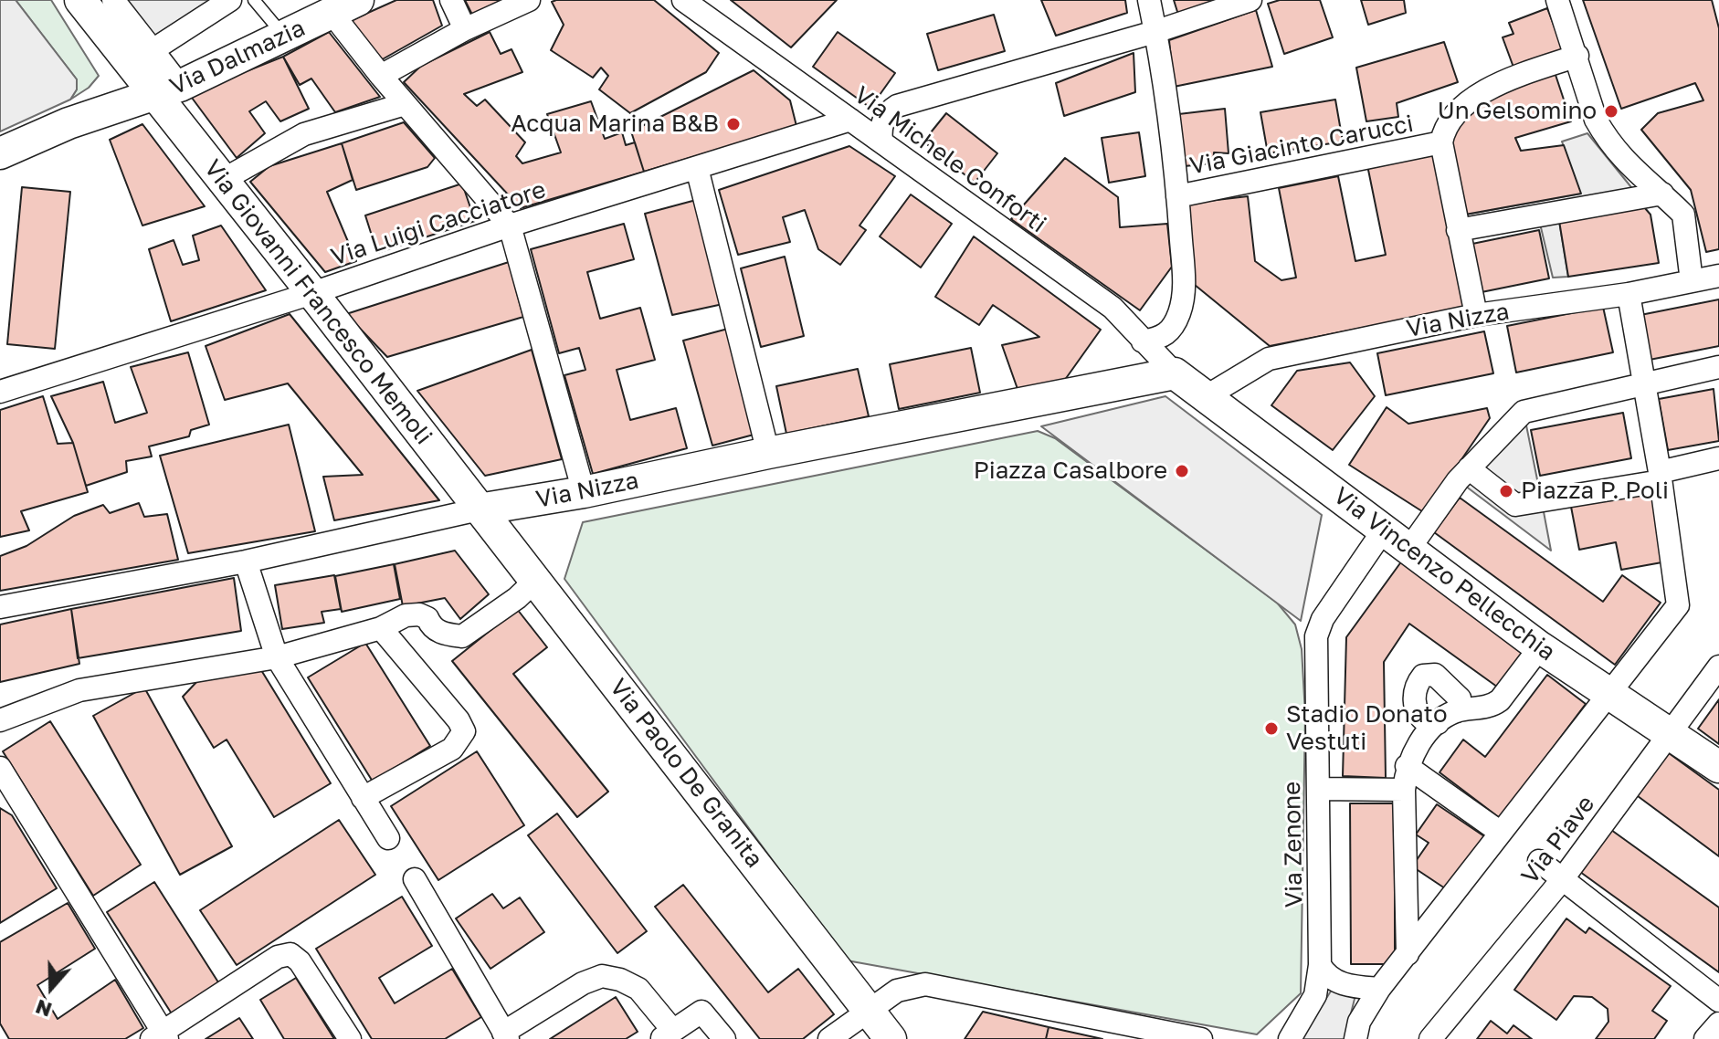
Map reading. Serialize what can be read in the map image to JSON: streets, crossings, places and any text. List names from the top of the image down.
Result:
{
  "streets": {
    "main road": [
      "Via Dalmazia",
      "Via Giovanni Francesco Memoli",
      "Via Nizza",
      "Via Vincenzo Pellecchia",
      "Via Paolo De Granita"
    ],
    "street": [
      "Via Giacinto Carucci",
      "Via Michele Conforti",
      "Via Luigi Cacciatore",
      "Via Piave",
      "Via Zenone"
    ]
  },
  "crossings": [
    ["Via Dalmazia", "Via Giovanni Francesco Memoli"],
    ["Via Michele Conforti", "Via Luigi Cacciatore"],
    ["Via Michele Conforti", "Via Nizza"],
    ["Via Michele Conforti", "Via Vincenzo Pellecchia"],
    ["Via Luigi Cacciatore", "Via Giovanni Francesco Memoli"],
    ["Via Giovanni Francesco Memoli", "Via Nizza"],
    ["Via Giovanni Francesco Memoli", "Via Paolo De Granita"],
    ["Via Nizza", "Via Vincenzo Pellecchia"],
    ["Via Nizza", "Via Paolo De Granita"],
    ["Via Vincenzo Pellecchia", "Via Piave"],
    ["Via Vincenzo Pellecchia", "Via Zenone"]
  ],
  "places": [
    "Un Gelsomino",
    "Acqua Marina B&B",
    "Piazza Casalbore",
    "Piazza P. Poli",
    "Stadio Donato Vestuti"
  ],
  "north": "bottom"
}
